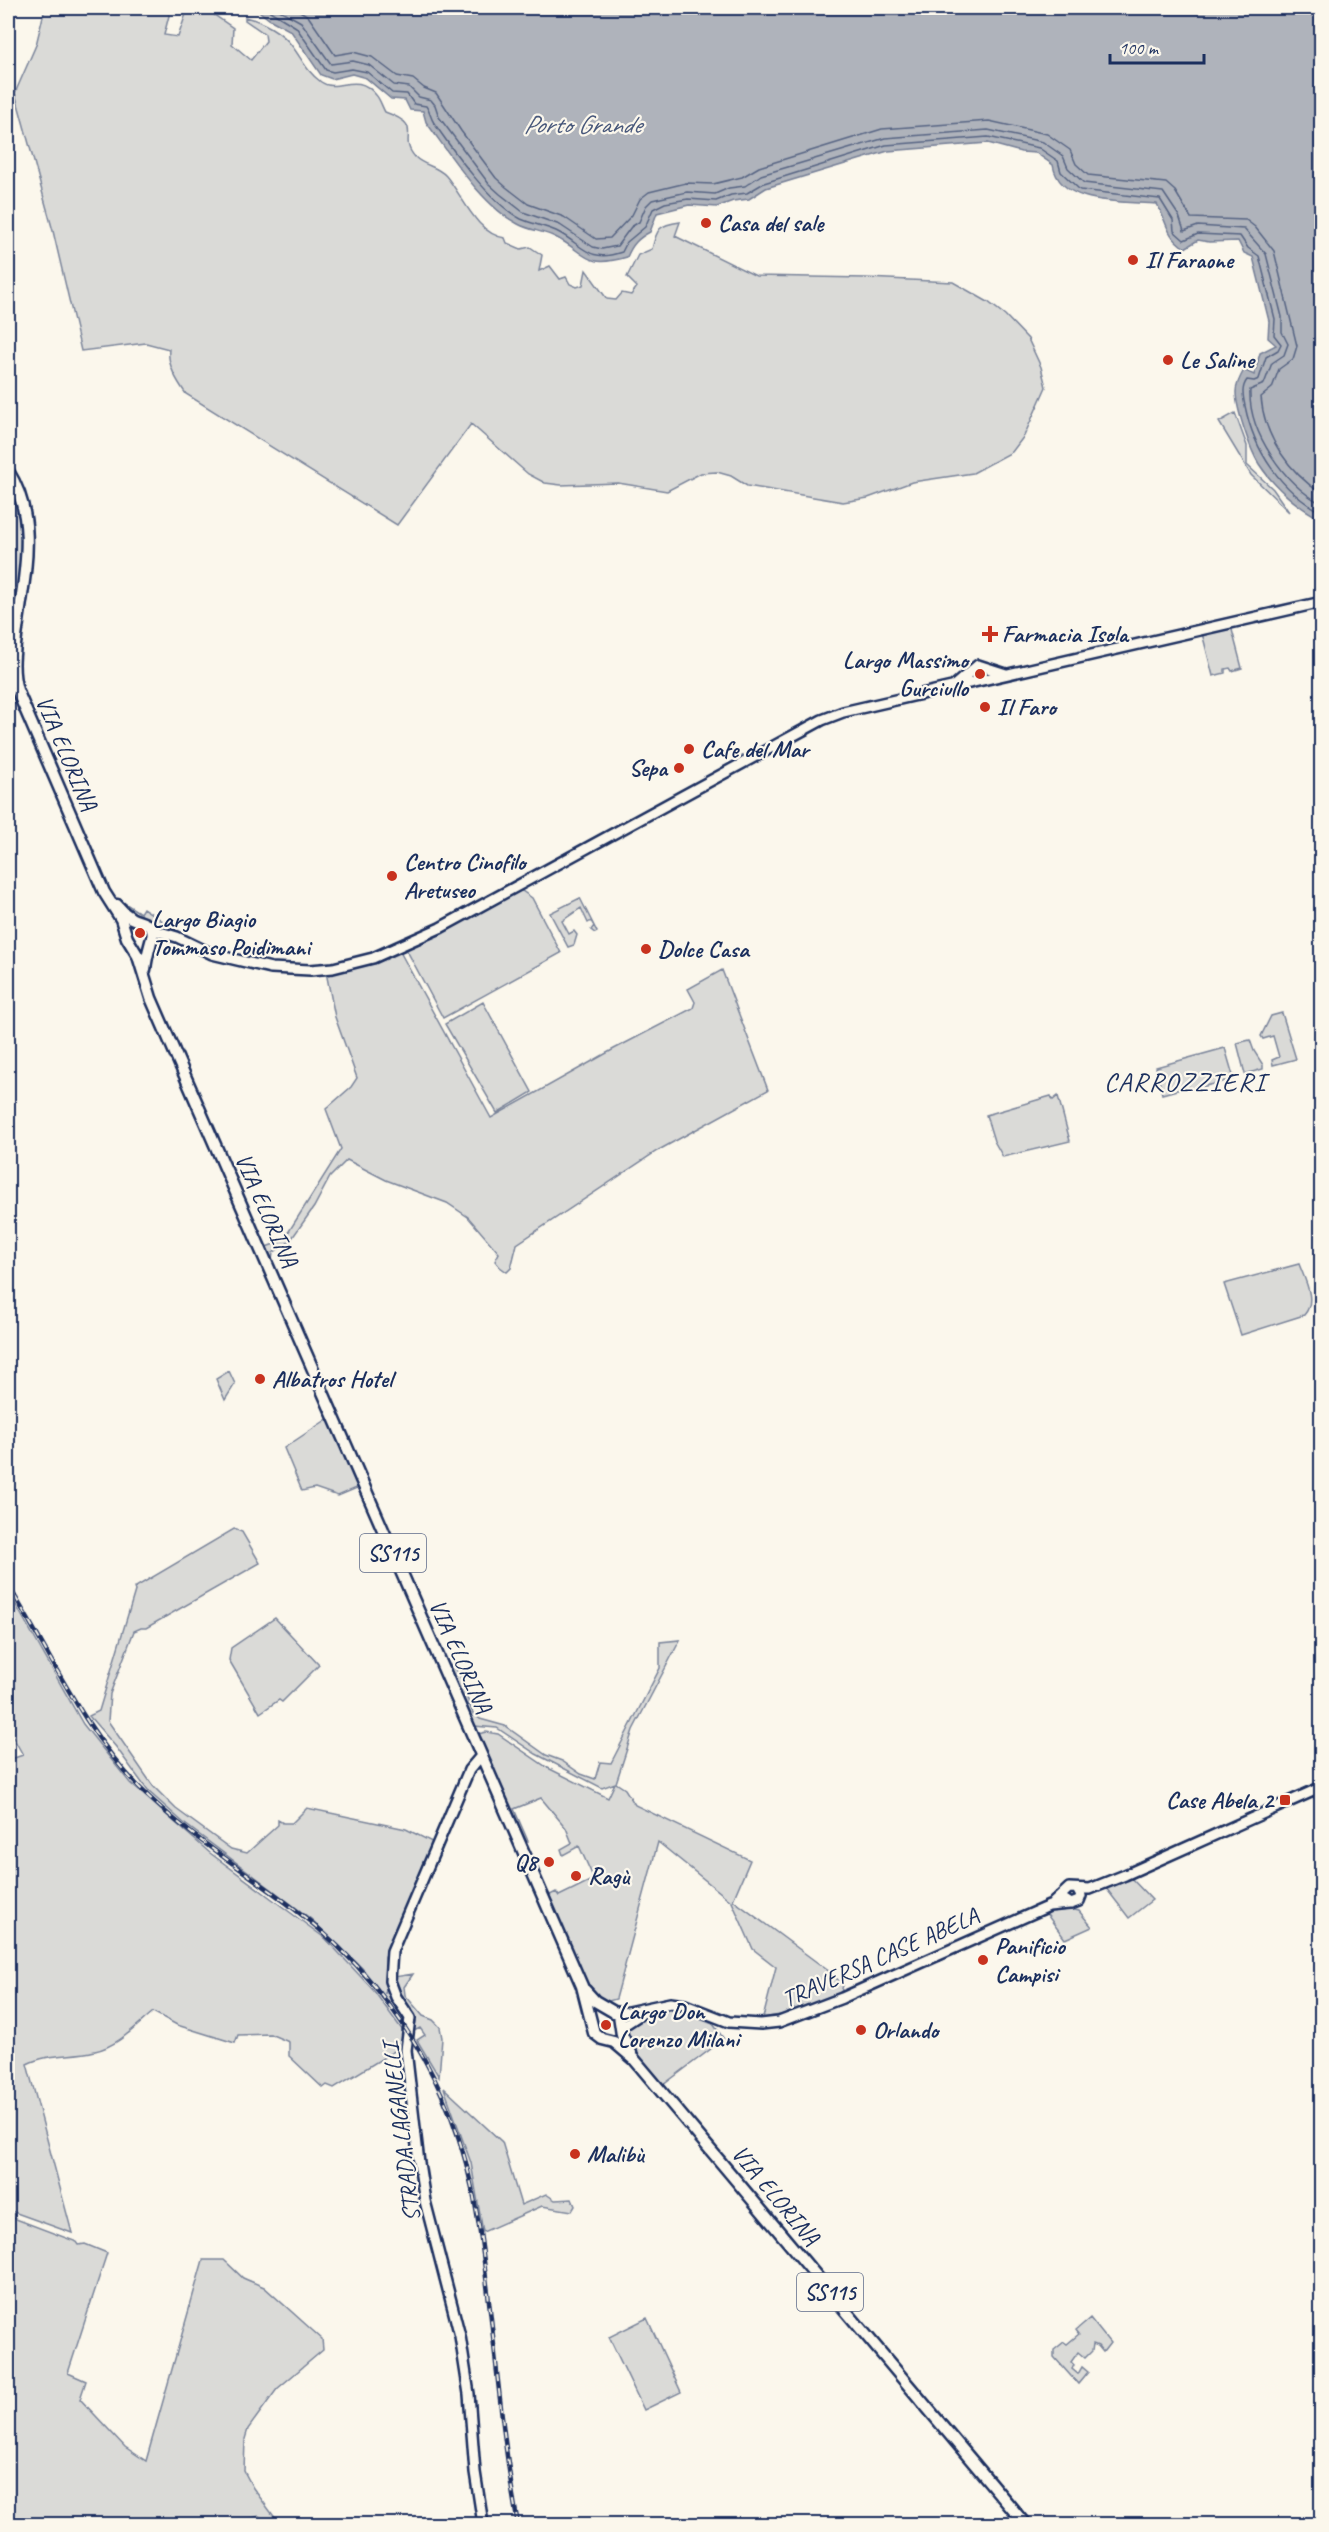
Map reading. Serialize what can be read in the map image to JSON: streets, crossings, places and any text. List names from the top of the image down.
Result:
{
  "streets": {
    "main road": ["VIA ELORINA", "SS115"],
    "street": ["TRAVERSA CASE ABELA", "STRADA LAGANELLI"]
  },
  "crossings": [
    ["VIA ELORINA", "STRADA LAGANELLI"]
  ],
  "districts": ["CARROZZIERI"],
  "water": ["Porto Grande"],
  "places": {
    "other": [
      "Casa del sale",
      "Il Faraone",
      "Le Saline",
      "Largo Massimo Gurciullo",
      "Il Faro",
      "Cafe del Mar",
      "Sepa",
      "Centro Cinofilo Aretuseo",
      "Largo Biagio Tommaso Poidimani",
      "Dolce Casa",
      "Albatros Hotel",
      "Q8",
      "Ragù",
      "Panificio Campisi",
      "Largo Don Lorenzo Milani",
      "Orlando",
      "Malibù"
    ],
    "health": ["Farmacia Isola"],
    "transit": ["Case Abela 2"]
  },
  "scale_bar": "100 m"
}
